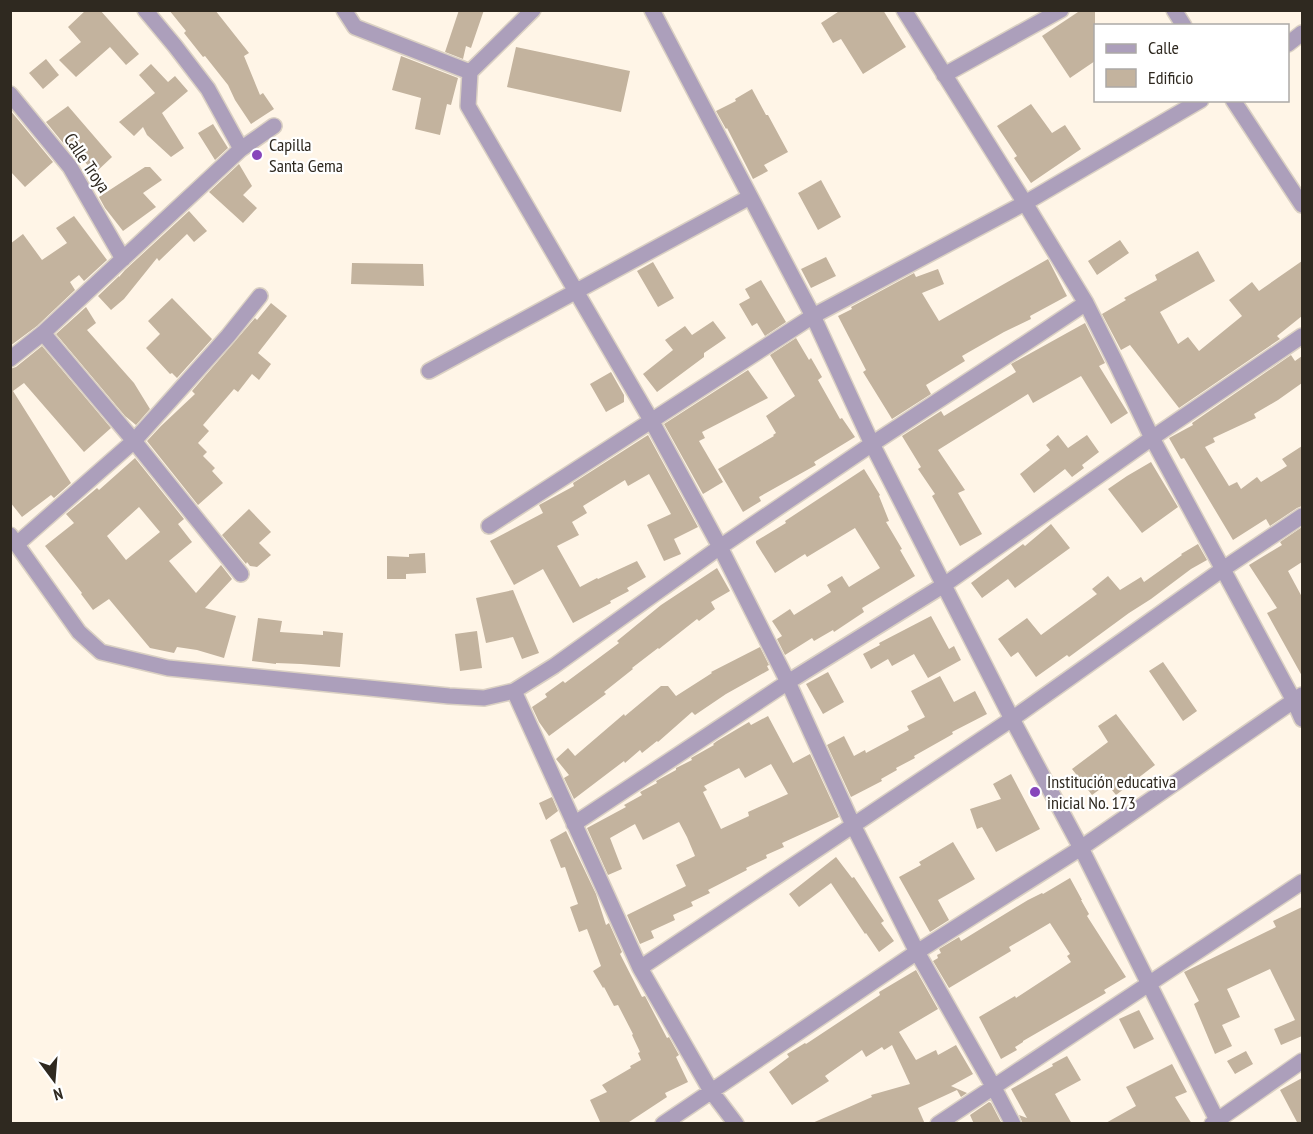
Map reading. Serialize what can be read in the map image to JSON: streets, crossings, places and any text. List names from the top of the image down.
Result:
{
  "streets": {
    "street": ["Calle Troya"]
  },
  "places": ["Capilla Santa Gema", "Institución educativa inicial No. 173"],
  "legend": ["Calle", "Edificio"],
  "north": "bottom"
}
